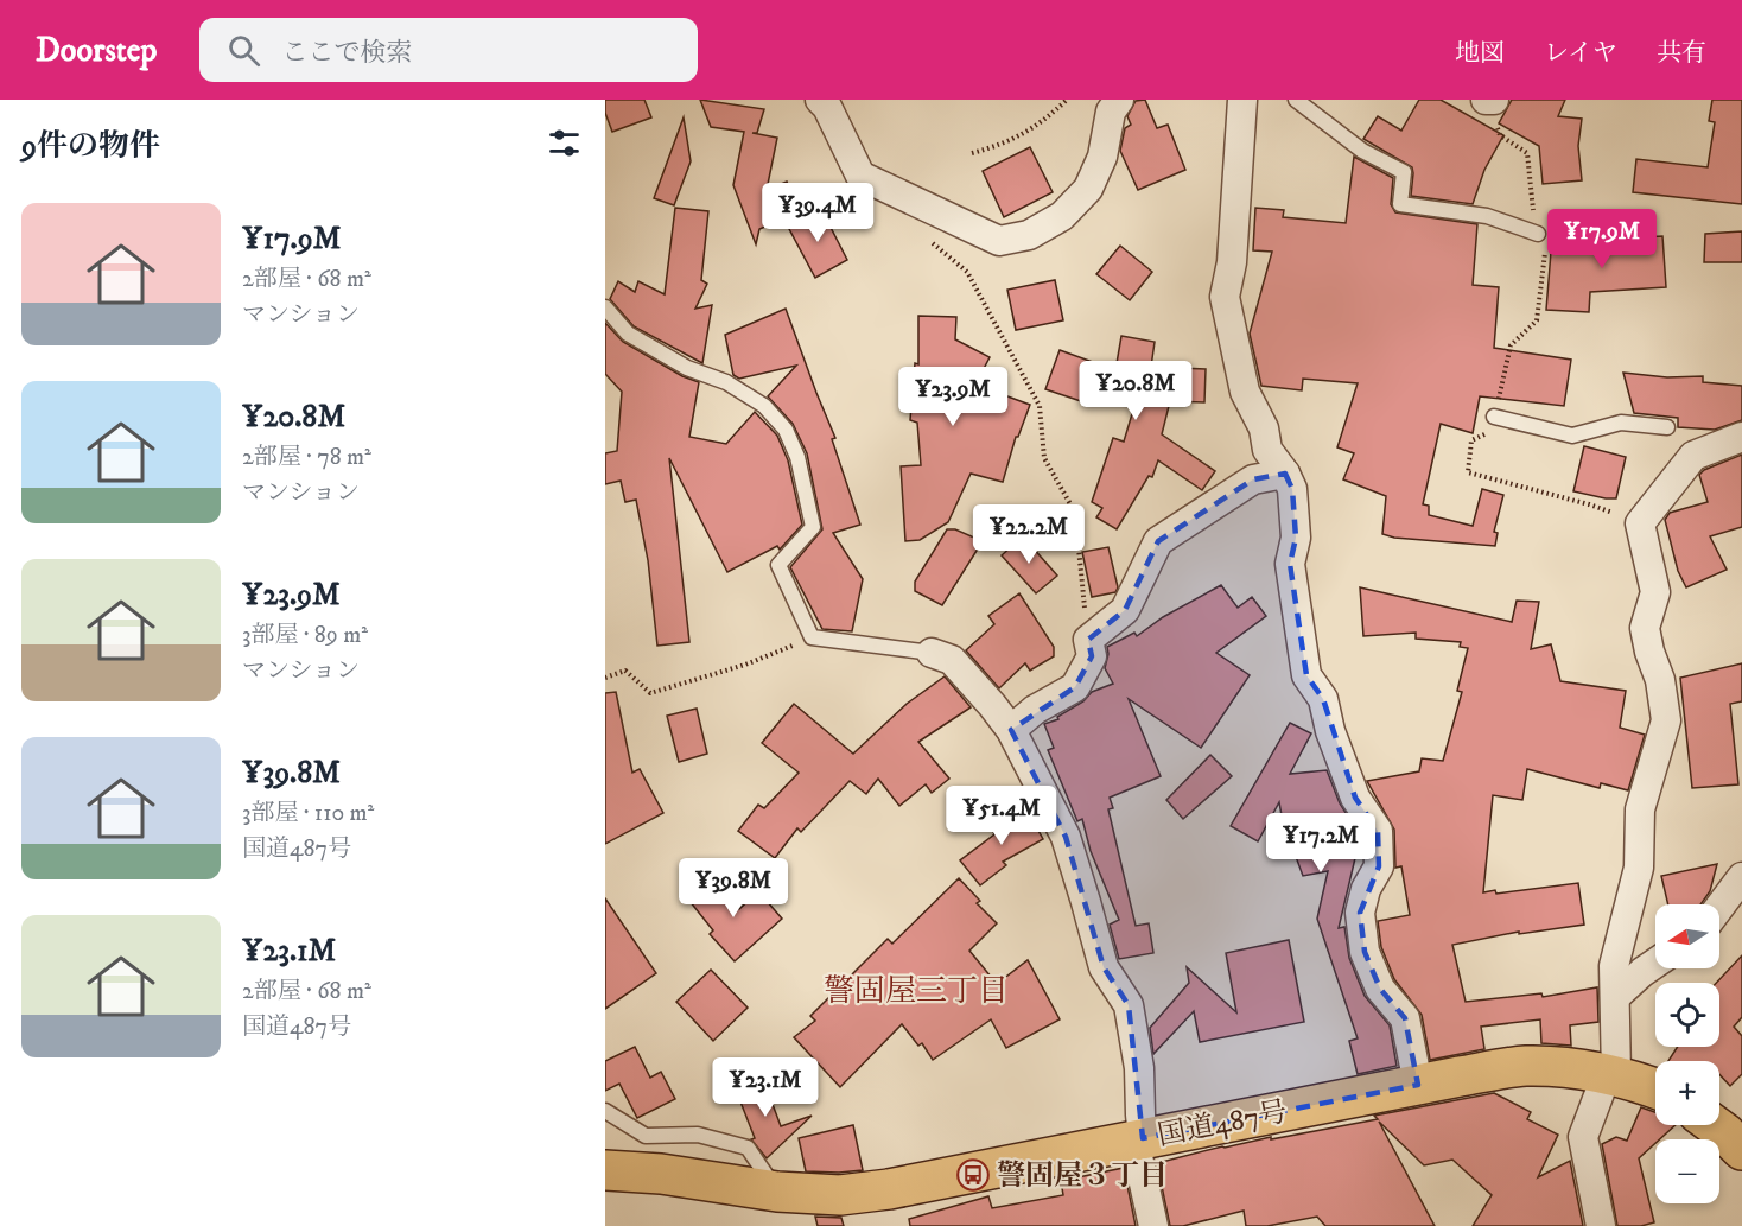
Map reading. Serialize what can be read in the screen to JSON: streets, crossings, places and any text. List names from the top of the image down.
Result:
{
  "streets": {
    "highway": ["国道487号"]
  },
  "districts": ["警固屋三丁目"],
  "places": {
    "bus stop": ["警固屋３丁目"]
  },
  "north": "left",
  "page": {
    "header": "Doorstep",
    "search": "ここで検索",
    "nav": ["地図", "レイヤ", "共有"],
    "heading": "9件の物件",
    "price": [
      "¥39.4M",
      "¥17.9M",
      "¥20.8M",
      "¥23.9M",
      "¥22.2M",
      "¥51.4M",
      "¥17.2M",
      "¥39.8M",
      "¥23.1M"
    ],
    "list": [
      {
        "name": "¥17.9M",
        "note": "2部屋 · 68 m² · マンション"
      },
      {
        "name": "¥20.8M",
        "note": "2部屋 · 78 m² · マンション"
      },
      {
        "name": "¥23.9M",
        "note": "3部屋 · 89 m² · マンション"
      },
      {
        "name": "¥39.8M",
        "note": "3部屋 · 110 m² · 国道487号"
      },
      {
        "name": "¥23.1M",
        "note": "2部屋 · 68 m² · 国道487号"
      }
    ],
    "map_buttons": ["+", "−"]
  }
}
